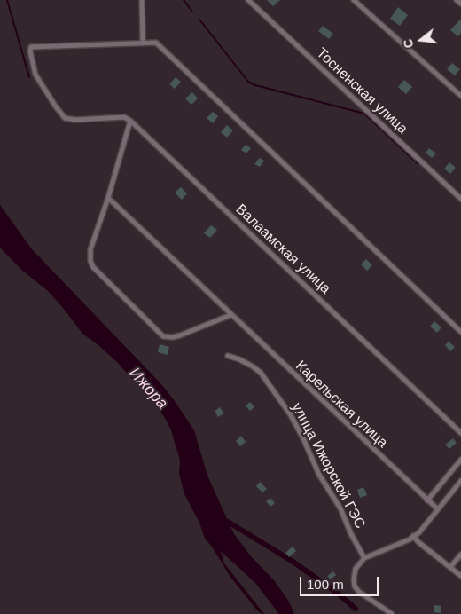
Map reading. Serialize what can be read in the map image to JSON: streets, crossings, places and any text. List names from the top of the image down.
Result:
{
  "streets": {
    "street": [
      "Тосненская улица",
      "Валаамская улица",
      "Карельская улица",
      "улица Ижорской ГЭС"
    ]
  },
  "water": ["Ижора"],
  "scale_bar": "100 m",
  "north": "left"
}
